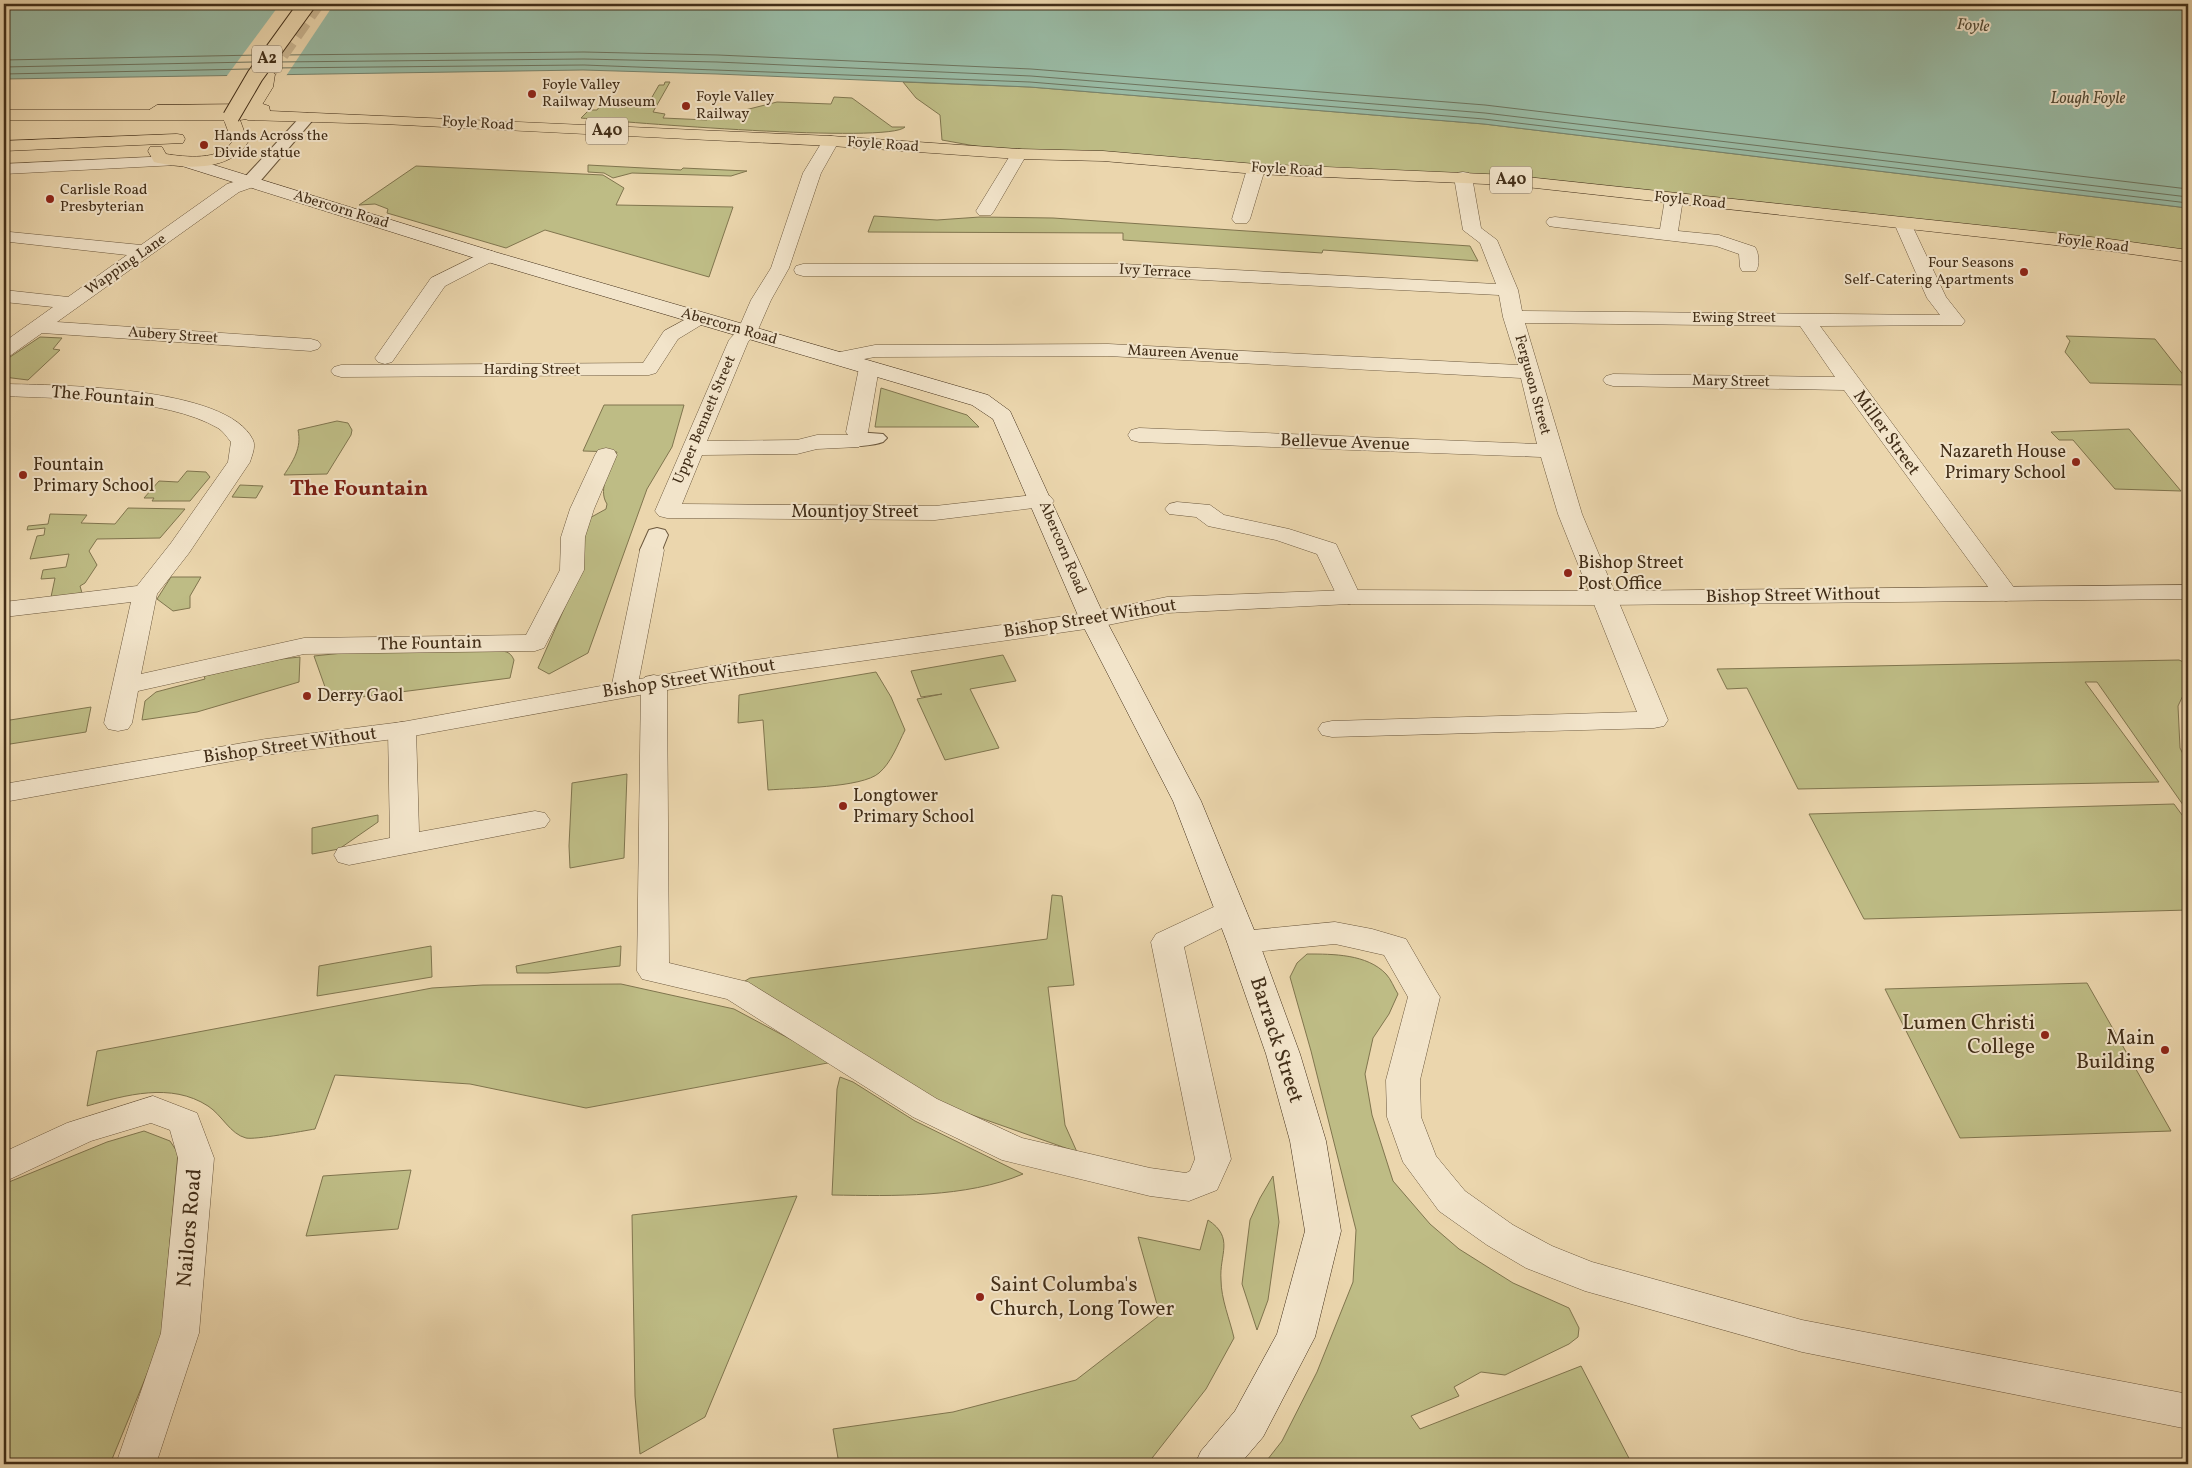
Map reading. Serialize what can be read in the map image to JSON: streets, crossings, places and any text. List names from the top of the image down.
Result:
{
  "streets": {
    "main road": ["A2", "Foyle Road", "A40"],
    "street": [
      "Abercorn Road",
      "Wapping Lane",
      "Ivy Terrace",
      "Ewing Street",
      "Aubery Street",
      "Maureen Avenue",
      "Harding Street",
      "Mary Street",
      "Ferguson Street",
      "The Fountain",
      "Upper Bennett Street",
      "Miller Street",
      "Bellevue Avenue",
      "Mountjoy Street",
      "Bishop Street Without",
      "Barrack Street",
      "Nailors Road"
    ]
  },
  "crossings": [
    ["A2", "Foyle Road"],
    ["A2", "Abercorn Road"],
    ["Foyle Road", "Ewing Street"],
    ["Foyle Road", "Ferguson Street"],
    ["Foyle Road", "Upper Bennett Street"],
    ["Abercorn Road", "Wapping Lane"],
    ["Abercorn Road", "Maureen Avenue"],
    ["Abercorn Road", "Harding Street"],
    ["Abercorn Road", "Upper Bennett Street"],
    ["Abercorn Road", "Mountjoy Street"],
    ["Abercorn Road", "Bishop Street Without"],
    ["Abercorn Road", "Barrack Street"],
    ["Wapping Lane", "Aubery Street"],
    ["Ivy Terrace", "Ferguson Street"],
    ["Ewing Street", "Ferguson Street"],
    ["Ewing Street", "Miller Street"],
    ["Maureen Avenue", "Ferguson Street"],
    ["Mary Street", "Miller Street"],
    ["Ferguson Street", "Bellevue Avenue"],
    ["Ferguson Street", "Bishop Street Without"],
    ["Upper Bennett Street", "Mountjoy Street"],
    ["Miller Street", "Bishop Street Without"],
    ["Bishop Street Without", "Barrack Street"]
  ],
  "districts": ["The Fountain"],
  "water": ["Foyle", "Lough Foyle"],
  "places": [
    "Foyle Valley Railway Museum",
    "Foyle Valley Railway",
    "Hands Across the Divide statue",
    "Carlisle Road Presbyterian",
    "Four Seasons Self-Catering Apartments",
    "Nazareth House Primary School",
    "Fountain Primary School",
    "Bishop Street Post Office",
    "Derry Gaol",
    "Longtower Primary School",
    "Lumen Christi College",
    "Main Building",
    "Saint Columba's Church, Long Tower"
  ]
}
